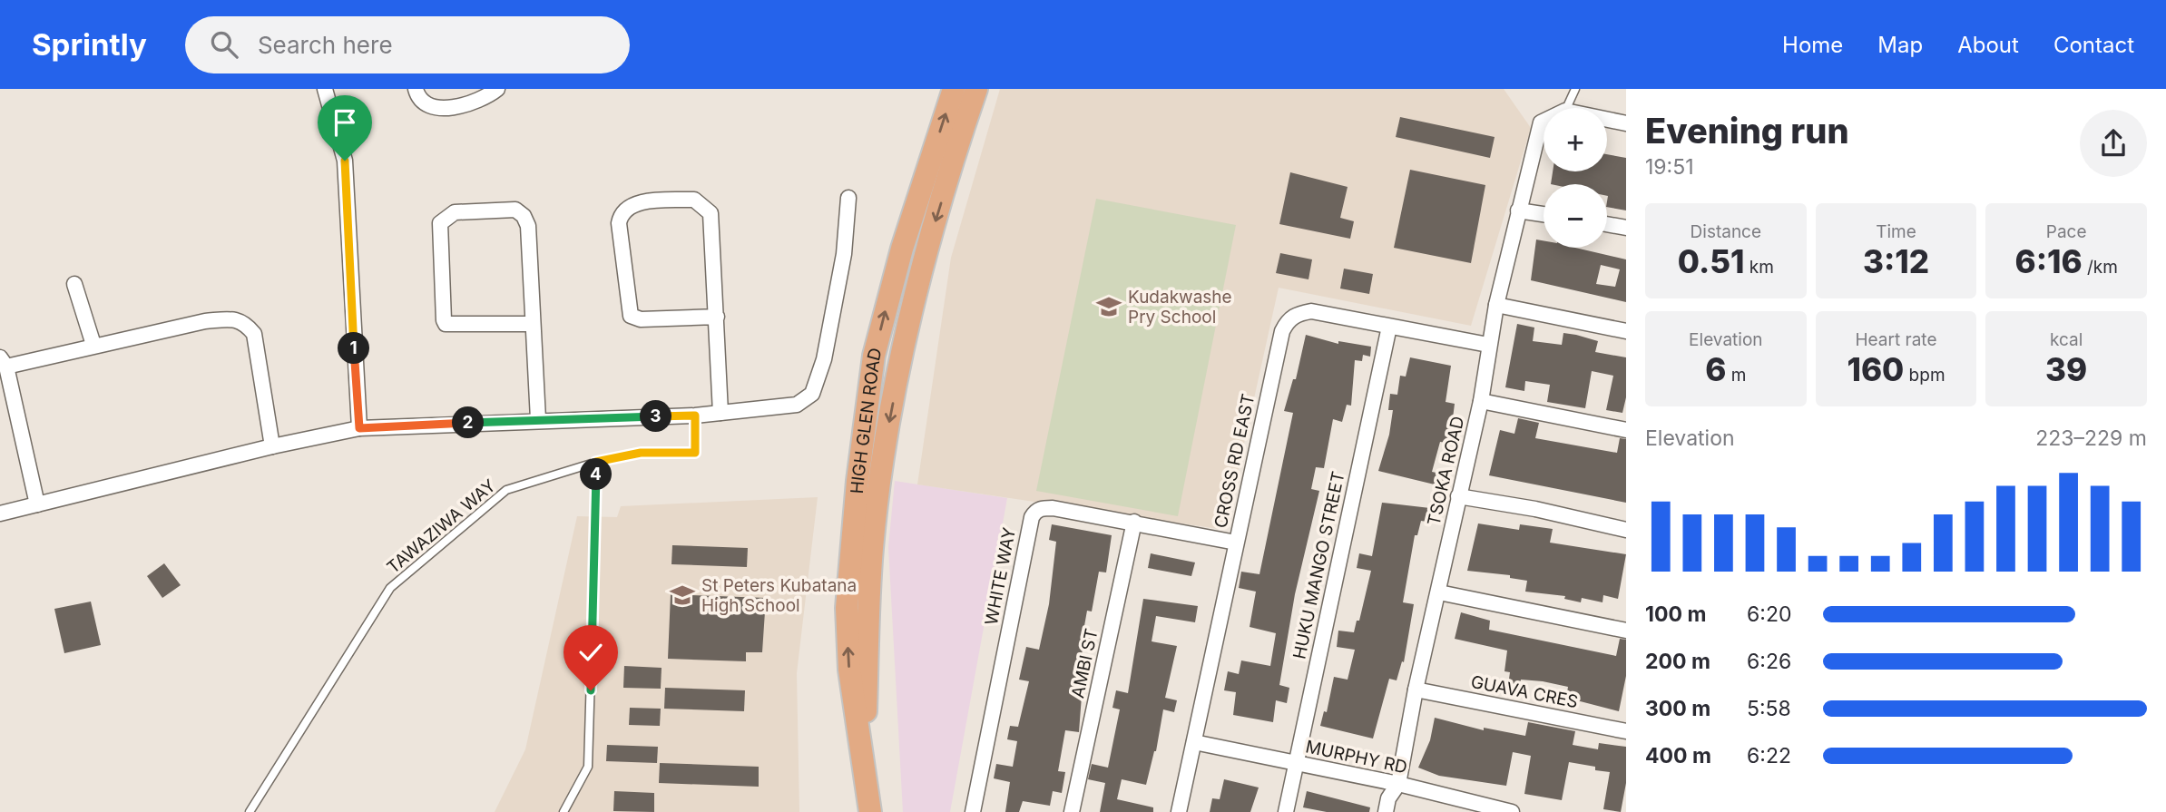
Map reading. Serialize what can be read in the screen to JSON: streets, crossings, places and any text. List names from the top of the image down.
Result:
{
  "streets": {
    "main road": ["HIGH GLEN ROAD"],
    "street": [
      "CROSS RD EAST",
      "TSOKA ROAD",
      "HUKU MANGO STREET",
      "WHITE WAY",
      "AMBI ST",
      "GUAVA CRES",
      "MURPHY RD"
    ],
    "lane": ["TAWAZIWA WAY"]
  },
  "crossings": [
    ["CROSS RD EAST", "TSOKA ROAD"],
    ["CROSS RD EAST", "HUKU MANGO STREET"],
    ["CROSS RD EAST", "WHITE WAY"],
    ["CROSS RD EAST", "MURPHY RD"],
    ["TSOKA ROAD", "GUAVA CRES"],
    ["TSOKA ROAD", "MURPHY RD"],
    ["HUKU MANGO STREET", "MURPHY RD"],
    ["WHITE WAY", "AMBI ST"]
  ],
  "places": {
    "school or university": ["Kudakwashe Pry School", "St Peters Kubatana High School"]
  },
  "page": {
    "header": "Sprintly",
    "search": "Search here",
    "nav": [
      "Home",
      "Map",
      "About",
      "Contact"
    ],
    "heading": ["Evening run", "19:51"],
    "map_buttons": ["+", "−"],
    "stats": [
      ["Distance", "0.51 km"],
      ["Time", "3:12"],
      ["Pace", "6:16 /km"],
      ["Elevation", "6 m"],
      ["Heart rate", "160 bpm"],
      ["kcal", "39"]
    ],
    "pins": [
      "1",
      "3",
      "2",
      "4"
    ],
    "chart": ["Elevation", "223–229 m"],
    "list": [
      {
        "name": "100 m",
        "note": "6:20"
      },
      {
        "name": "200 m",
        "note": "6:26"
      },
      {
        "name": "300 m",
        "note": "5:58"
      },
      {
        "name": "400 m",
        "note": "6:22"
      }
    ]
  }
}
